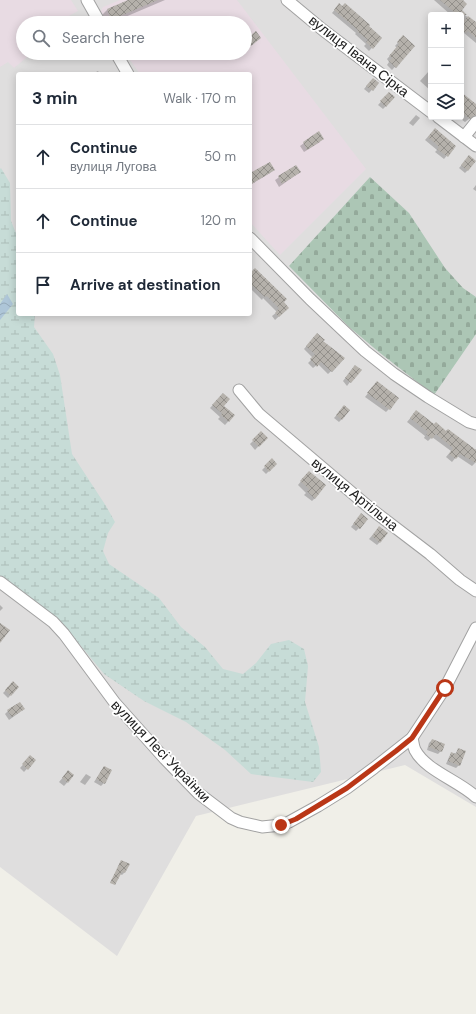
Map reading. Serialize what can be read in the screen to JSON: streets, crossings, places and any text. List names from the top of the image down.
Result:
{
  "streets": {
    "street": ["вулиця Івана Сірка", "вулиця Артільна", "вулиця Лесі Українки"]
  },
  "page": {
    "map_buttons": ["+", "−"],
    "search": "Search here",
    "heading": ["3 min", "Walk · 170 m"],
    "list": [
      ["Continue", "вулиця Лугова", "50 m"],
      ["Continue", "120 m"],
      "Arrive at destination"
    ]
  }
}
